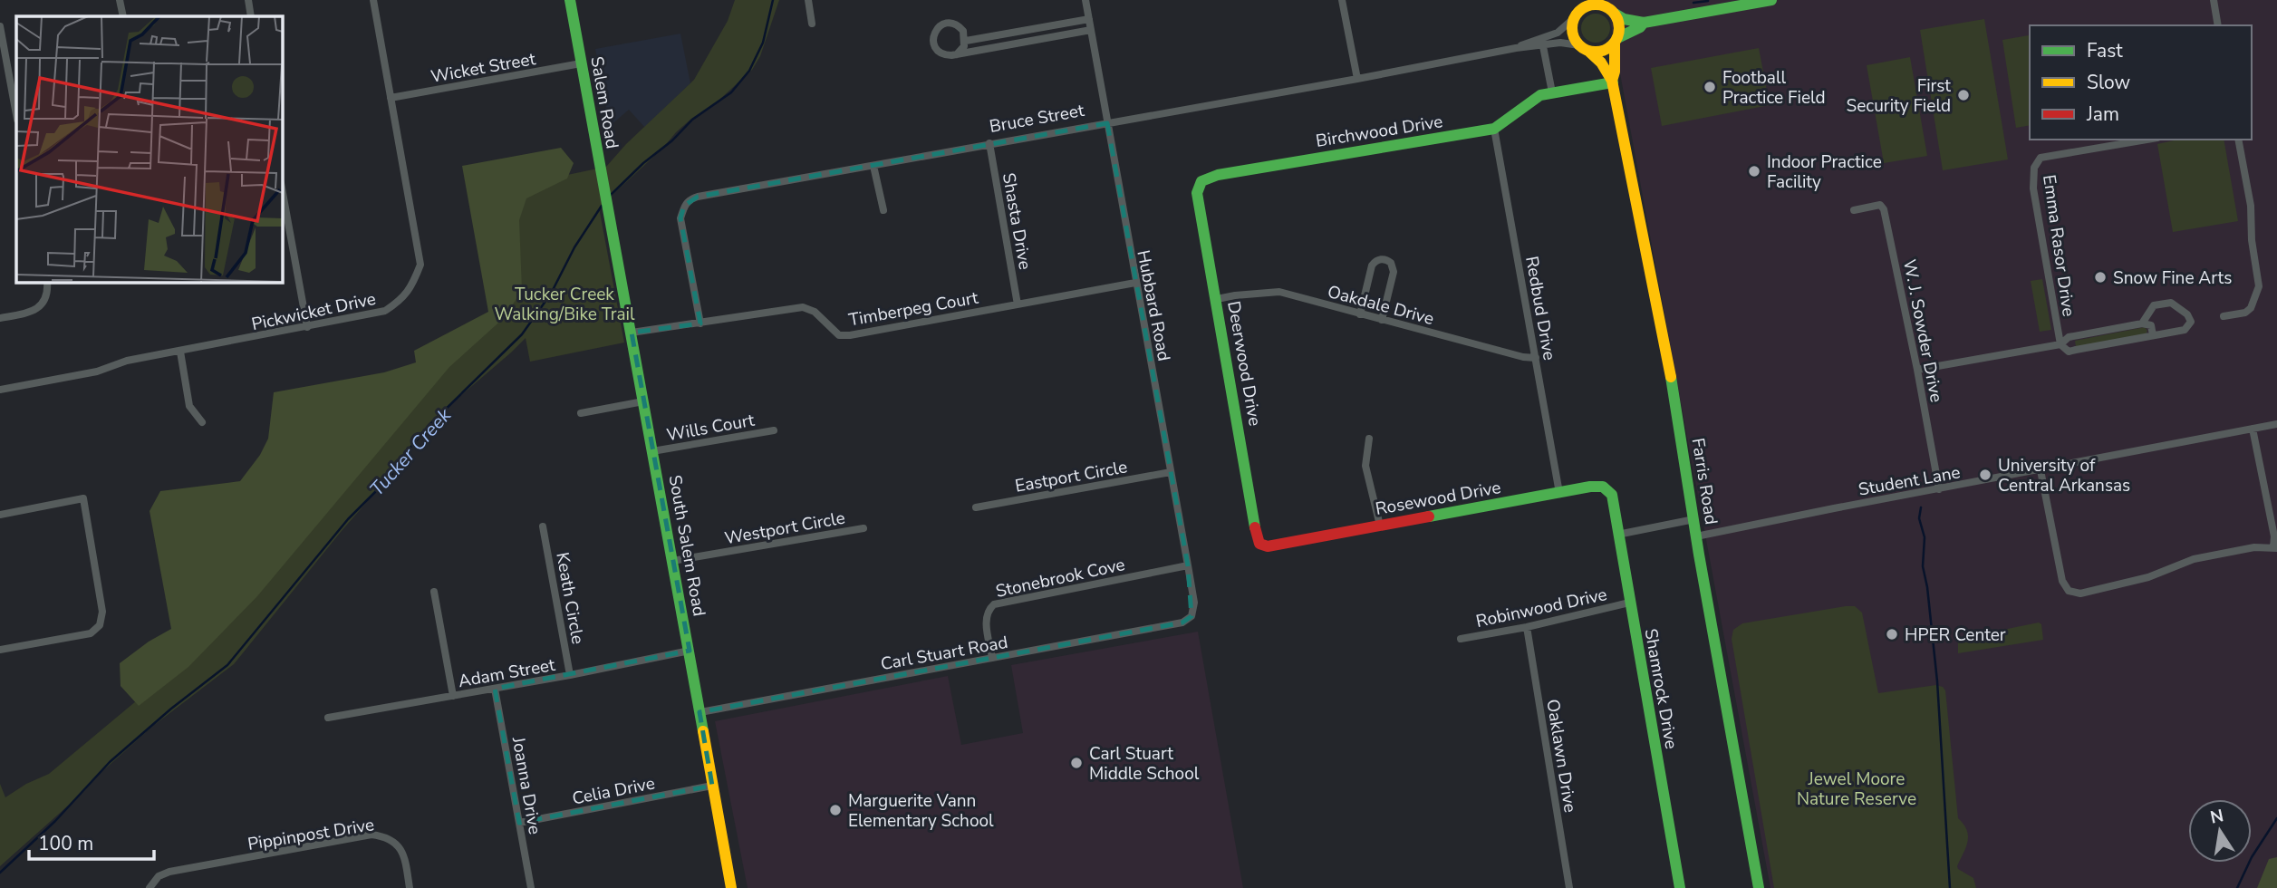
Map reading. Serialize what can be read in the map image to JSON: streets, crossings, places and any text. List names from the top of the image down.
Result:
{
  "streets": {
    "street": [
      "Wicket Street",
      "Salem Road",
      "Bruce Street",
      "Birchwood Drive",
      "Shasta Drive",
      "Emma Rasor Drive",
      "Oakdale Drive",
      "Hubbard Road",
      "Timberpeg Court",
      "Redbud Drive",
      "Pickwicket Drive",
      "W. J. Sowder Drive",
      "Deerwood Drive",
      "Wills Court",
      "Eastport Circle",
      "Student Lane",
      "Farris Road",
      "Rosewood Drive",
      "Westport Circle",
      "South Salem Road",
      "Stonebrook Cove",
      "Keath Circle",
      "Robinwood Drive",
      "Carl Stuart Road",
      "Adam Street",
      "Shamrock Drive",
      "Oaklawn Drive",
      "Joanna Drive",
      "Celia Drive",
      "Pippinpost Drive"
    ]
  },
  "crossings": [
    ["Wicket Street", "Salem Road"],
    ["Wicket Street", "Pickwicket Drive"],
    ["Salem Road", "South Salem Road"],
    ["Bruce Street", "Shasta Drive"],
    ["Bruce Street", "Hubbard Road"],
    ["Bruce Street", "Timberpeg Court"],
    ["Bruce Street", "Farris Road"],
    ["Birchwood Drive", "Redbud Drive"],
    ["Birchwood Drive", "Deerwood Drive"],
    ["Birchwood Drive", "Farris Road"],
    ["Shasta Drive", "Timberpeg Court"],
    ["Oakdale Drive", "Redbud Drive"],
    ["Oakdale Drive", "Deerwood Drive"],
    ["Hubbard Road", "Timberpeg Court"],
    ["Hubbard Road", "Eastport Circle"],
    ["Hubbard Road", "Stonebrook Cove"],
    ["Hubbard Road", "Carl Stuart Road"],
    ["Timberpeg Court", "South Salem Road"],
    ["Redbud Drive", "Rosewood Drive"],
    ["W. J. Sowder Drive", "Student Lane"],
    ["Deerwood Drive", "Rosewood Drive"],
    ["Wills Court", "South Salem Road"],
    ["Student Lane", "Farris Road"],
    ["Rosewood Drive", "Shamrock Drive"],
    ["Westport Circle", "South Salem Road"],
    ["South Salem Road", "Carl Stuart Road"],
    ["South Salem Road", "Adam Street"],
    ["South Salem Road", "Celia Drive"],
    ["Stonebrook Cove", "Carl Stuart Road"],
    ["Keath Circle", "Adam Street"],
    ["Robinwood Drive", "Shamrock Drive"],
    ["Robinwood Drive", "Oaklawn Drive"],
    ["Adam Street", "Joanna Drive"],
    ["Joanna Drive", "Celia Drive"]
  ],
  "water": ["Tucker Creek"],
  "parks": ["Tucker Creek Walking/Bike Trail", "Jewel Moore Nature Reserve"],
  "places": [
    "Football Practice Field",
    "First Security Field",
    "Indoor Practice Facility",
    "Snow Fine Arts",
    "University of Central Arkansas",
    "HPER Center",
    "Carl Stuart Middle School",
    "Marguerite Vann Elementary School"
  ],
  "legend": ["Fast", "Slow", "Jam"],
  "scale_bar": "100 m",
  "north": "top"
}
